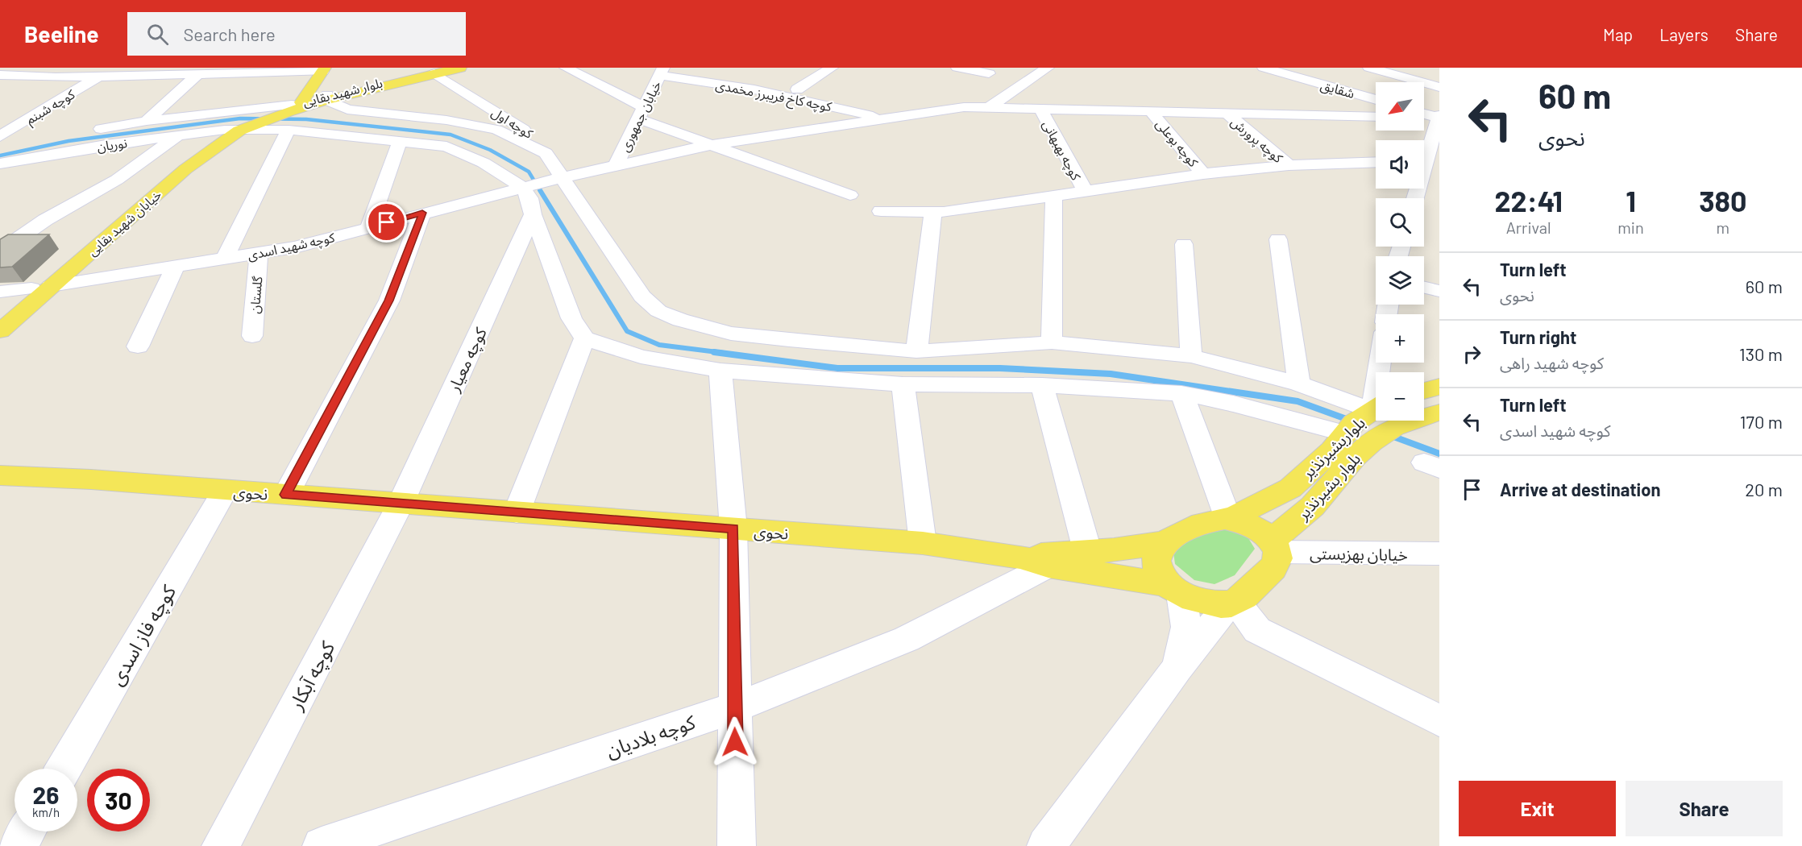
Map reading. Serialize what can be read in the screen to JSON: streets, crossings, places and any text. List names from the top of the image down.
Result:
{
  "streets": {
    "main road": [
      "بلوار شهید بقایی",
      "خیابان شهید بقایی",
      "بلواربشیرنذیر",
      "بلوار بشیرنذیر",
      "نحوی"
    ],
    "street": [
      "شقایق",
      "کوچه کاخ فریبرز مخمدی",
      "کوچه شبنم",
      "خیابان جمهوری",
      "کوچه اول",
      "کوچه پرورش",
      "کوچه بوعلی",
      "نوریان",
      "کوچه بهبهانی",
      "کوچه شهید اسدی",
      "گلستان",
      "کوچه معیار",
      "خیابان بهزیستی",
      "کوچه فاز اسدی",
      "کوچه آبکار",
      "کوچه بلادیان"
    ]
  },
  "crossings": [
    ["بلوار شهید بقایی", "کوچه اول"],
    ["بلوار شهید بقایی", "نوریان"],
    ["بلوار شهید بقایی", "خیابان شهید بقایی"],
    ["کوچه کاخ فریبرز مخمدی", "خیابان جمهوری"],
    ["کوچه کاخ فریبرز مخمدی", "کوچه شهید اسدی"],
    ["خیابان جمهوری", "کوچه شهید اسدی"],
    ["کوچه اول", "کوچه شهید اسدی"],
    ["کوچه پرورش", "کوچه شهید اسدی"],
    ["کوچه بوعلی", "کوچه شهید اسدی"],
    ["نوریان", "خیابان شهید بقایی"],
    ["کوچه بهبهانی", "کوچه شهید اسدی"],
    ["خیابان شهید بقایی", "کوچه شهید اسدی"],
    ["کوچه شهید اسدی", "گلستان"],
    ["کوچه معیار", "نحوی"],
    ["کوچه معیار", "کوچه آبکار"],
    ["بلواربشیرنذیر", "بلوار بشیرنذیر"],
    ["بلواربشیرنذیر", "خیابان بهزیستی"],
    ["بلوار بشیرنذیر", "خیابان بهزیستی"],
    ["نحوی", "کوچه فاز اسدی"],
    ["نحوی", "کوچه آبکار"],
    ["نحوی", "کوچه بلادیان"]
  ],
  "north": "bottom left",
  "page": {
    "header": "Beeline",
    "search": "Search here",
    "nav": ["Map", "Layers", "Share"],
    "turn": ["60 m", "نحوی"],
    "map_buttons": ["+", "−"],
    "eta": [
      "22:41",
      "Arrival",
      "1",
      "min",
      "380",
      "m"
    ],
    "list": [
      {
        "name": "Turn left",
        "note": "نحوی",
        "value": "60 m"
      },
      {
        "name": "Turn right",
        "note": "کوچه شهید راهی",
        "value": "130 m"
      },
      {
        "name": "Turn left",
        "note": "کوچه شهید اسدی",
        "value": "170 m"
      },
      {
        "name": "Arrive at destination",
        "value": "20 m"
      }
    ],
    "speed": "26 km/h",
    "limit": "30",
    "buttons": ["Exit", "Share"]
  }
}
